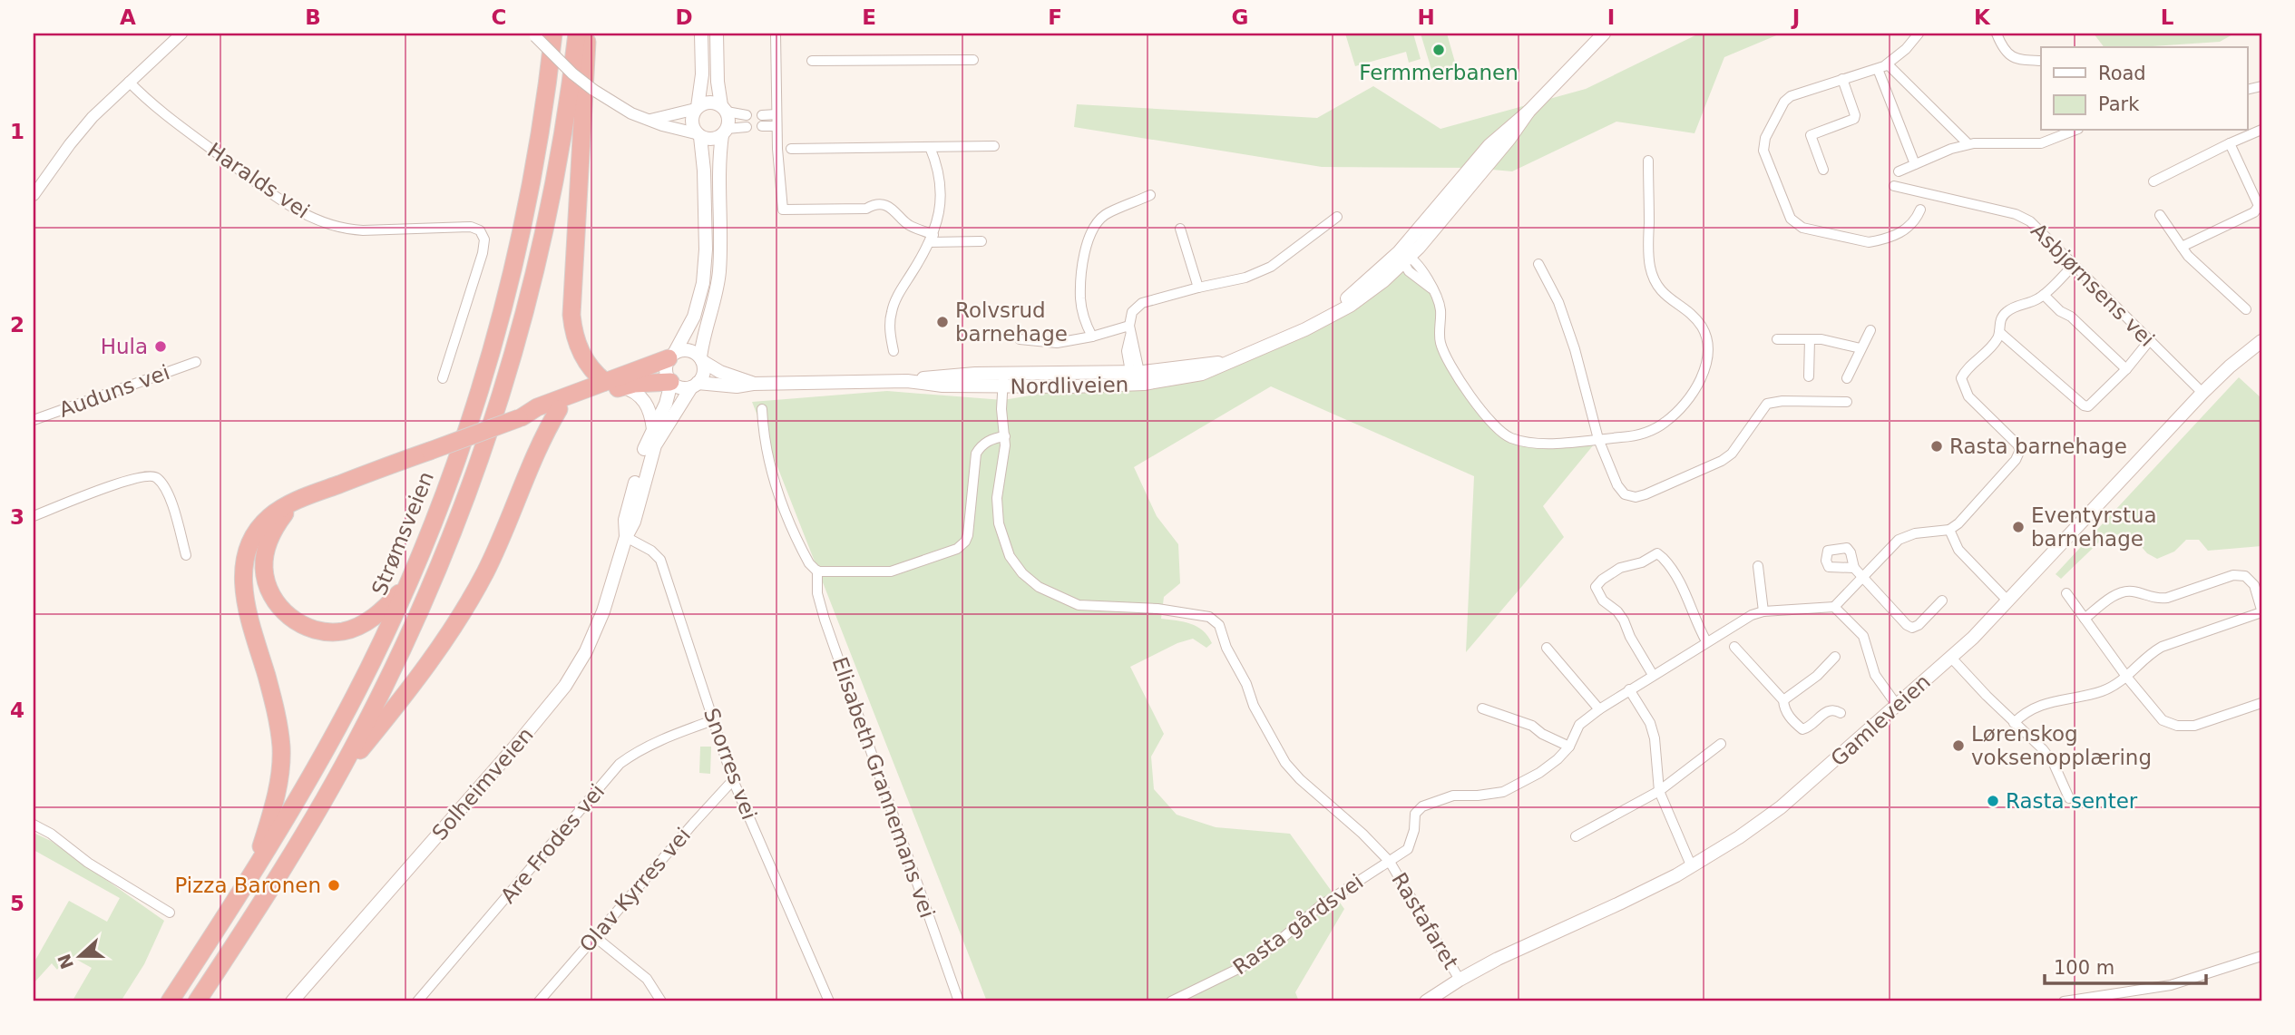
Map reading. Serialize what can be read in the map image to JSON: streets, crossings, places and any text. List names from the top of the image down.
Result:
{
  "streets": {
    "highway": ["Strømsveien"],
    "main road": ["Nordliveien", "Gamleveien", "Solheimveien"],
    "street": [
      "Haralds vei",
      "Asbjørnsens vei",
      "Auduns vei",
      "Snorres vei",
      "Elisabeth Grannemans vei",
      "Are Frodes vei",
      "Olav Kyrres vei",
      "Rastafaret",
      "Rasta gårdsvei"
    ]
  },
  "crossings": [
    ["Asbjørnsens vei", "Gamleveien"],
    ["Nordliveien", "Solheimveien"],
    ["Gamleveien", "Rastafaret"],
    ["Snorres vei", "Solheimveien"],
    ["Snorres vei", "Are Frodes vei"],
    ["Snorres vei", "Olav Kyrres vei"],
    ["Rastafaret", "Rasta gårdsvei"]
  ],
  "places": [
    "Fermmerbanen",
    "Rolvsrud barnehage",
    "Hula",
    "Rasta barnehage",
    "Eventyrstua barnehage",
    "Lørenskog voksenopplæring",
    "Rasta senter",
    "Pizza Baronen"
  ],
  "legend": ["Road", "Park"],
  "scale_bar": "100 m",
  "north": "left",
  "grid": {
    "columns": [
      "A",
      "B",
      "C",
      "D",
      "E",
      "F",
      "G",
      "H",
      "I",
      "J",
      "K",
      "L"
    ],
    "rows": [
      "1",
      "2",
      "3",
      "4",
      "5"
    ]
  }
}
